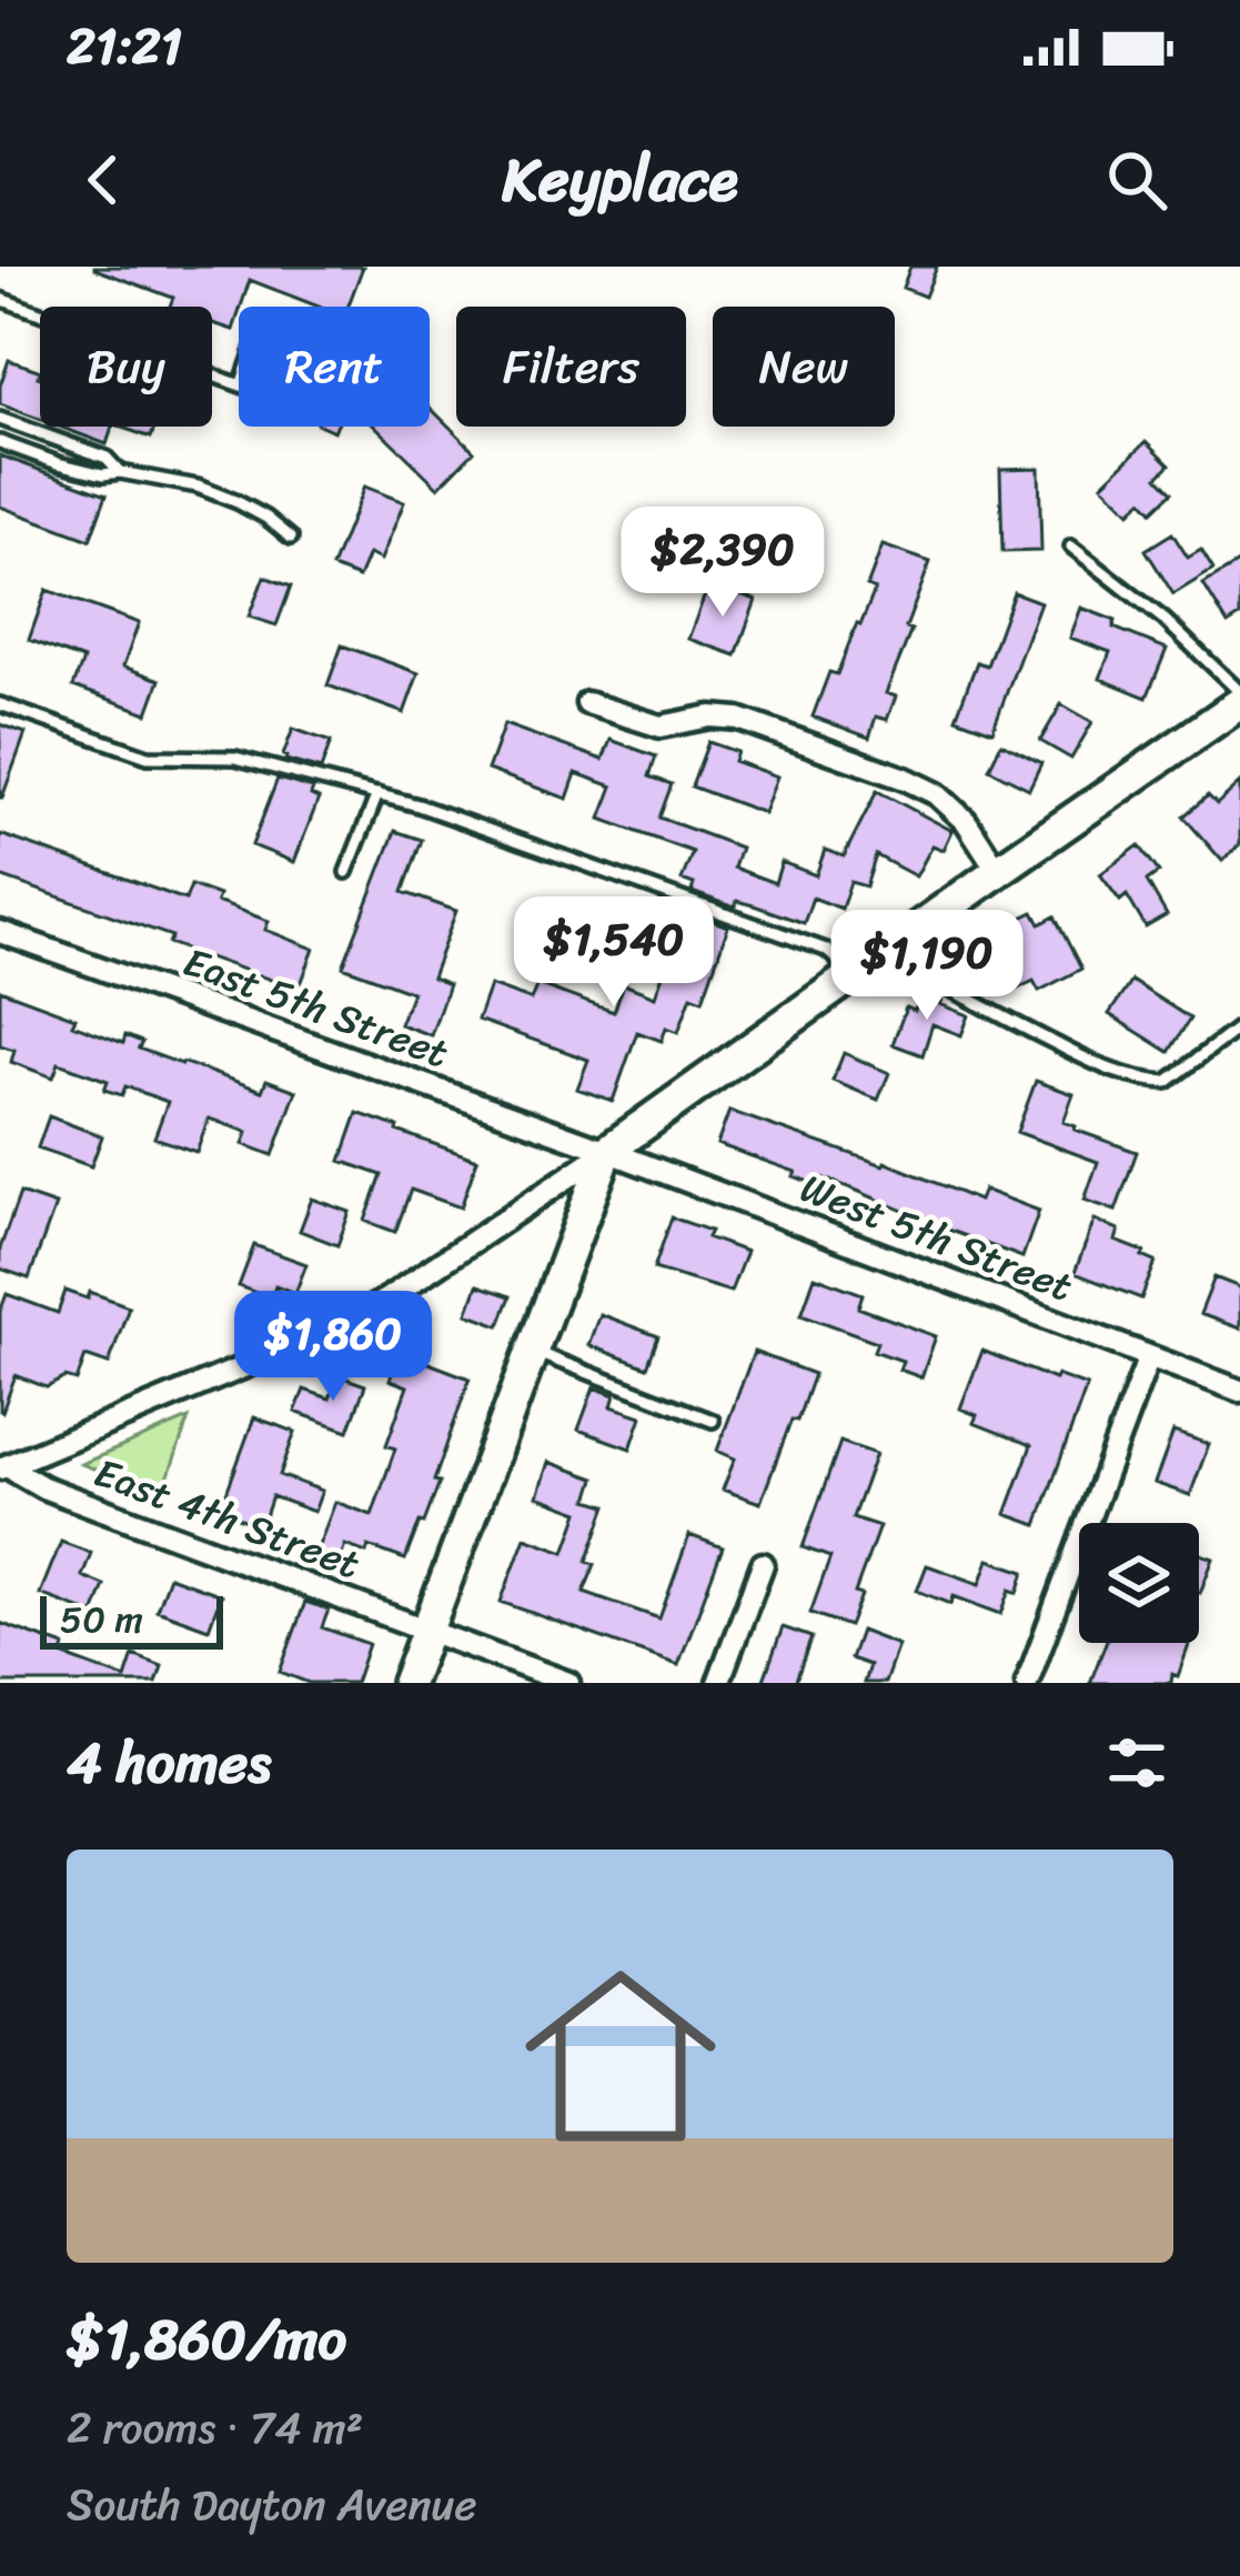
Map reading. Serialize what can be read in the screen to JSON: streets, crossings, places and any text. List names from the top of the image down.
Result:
{
  "streets": {
    "street": ["East 5th Street", "West 5th Street", "East 4th Street"]
  },
  "crossings": [
    ["East 5th Street", "West 5th Street"]
  ],
  "scale_bar": "50 m",
  "page": {
    "status": "21:21",
    "header": "Keyplace",
    "chip": [
      "Buy",
      "Rent",
      "Filters",
      "New"
    ],
    "price": [
      "$2,390",
      "$1,540",
      "$1,190",
      "$1,860"
    ],
    "scale": "50 m",
    "heading": "4 homes",
    "list": [
      {
        "name": "$1,860/mo",
        "note": "2 rooms · 74 m² · South Dayton Avenue"
      }
    ]
  }
}
